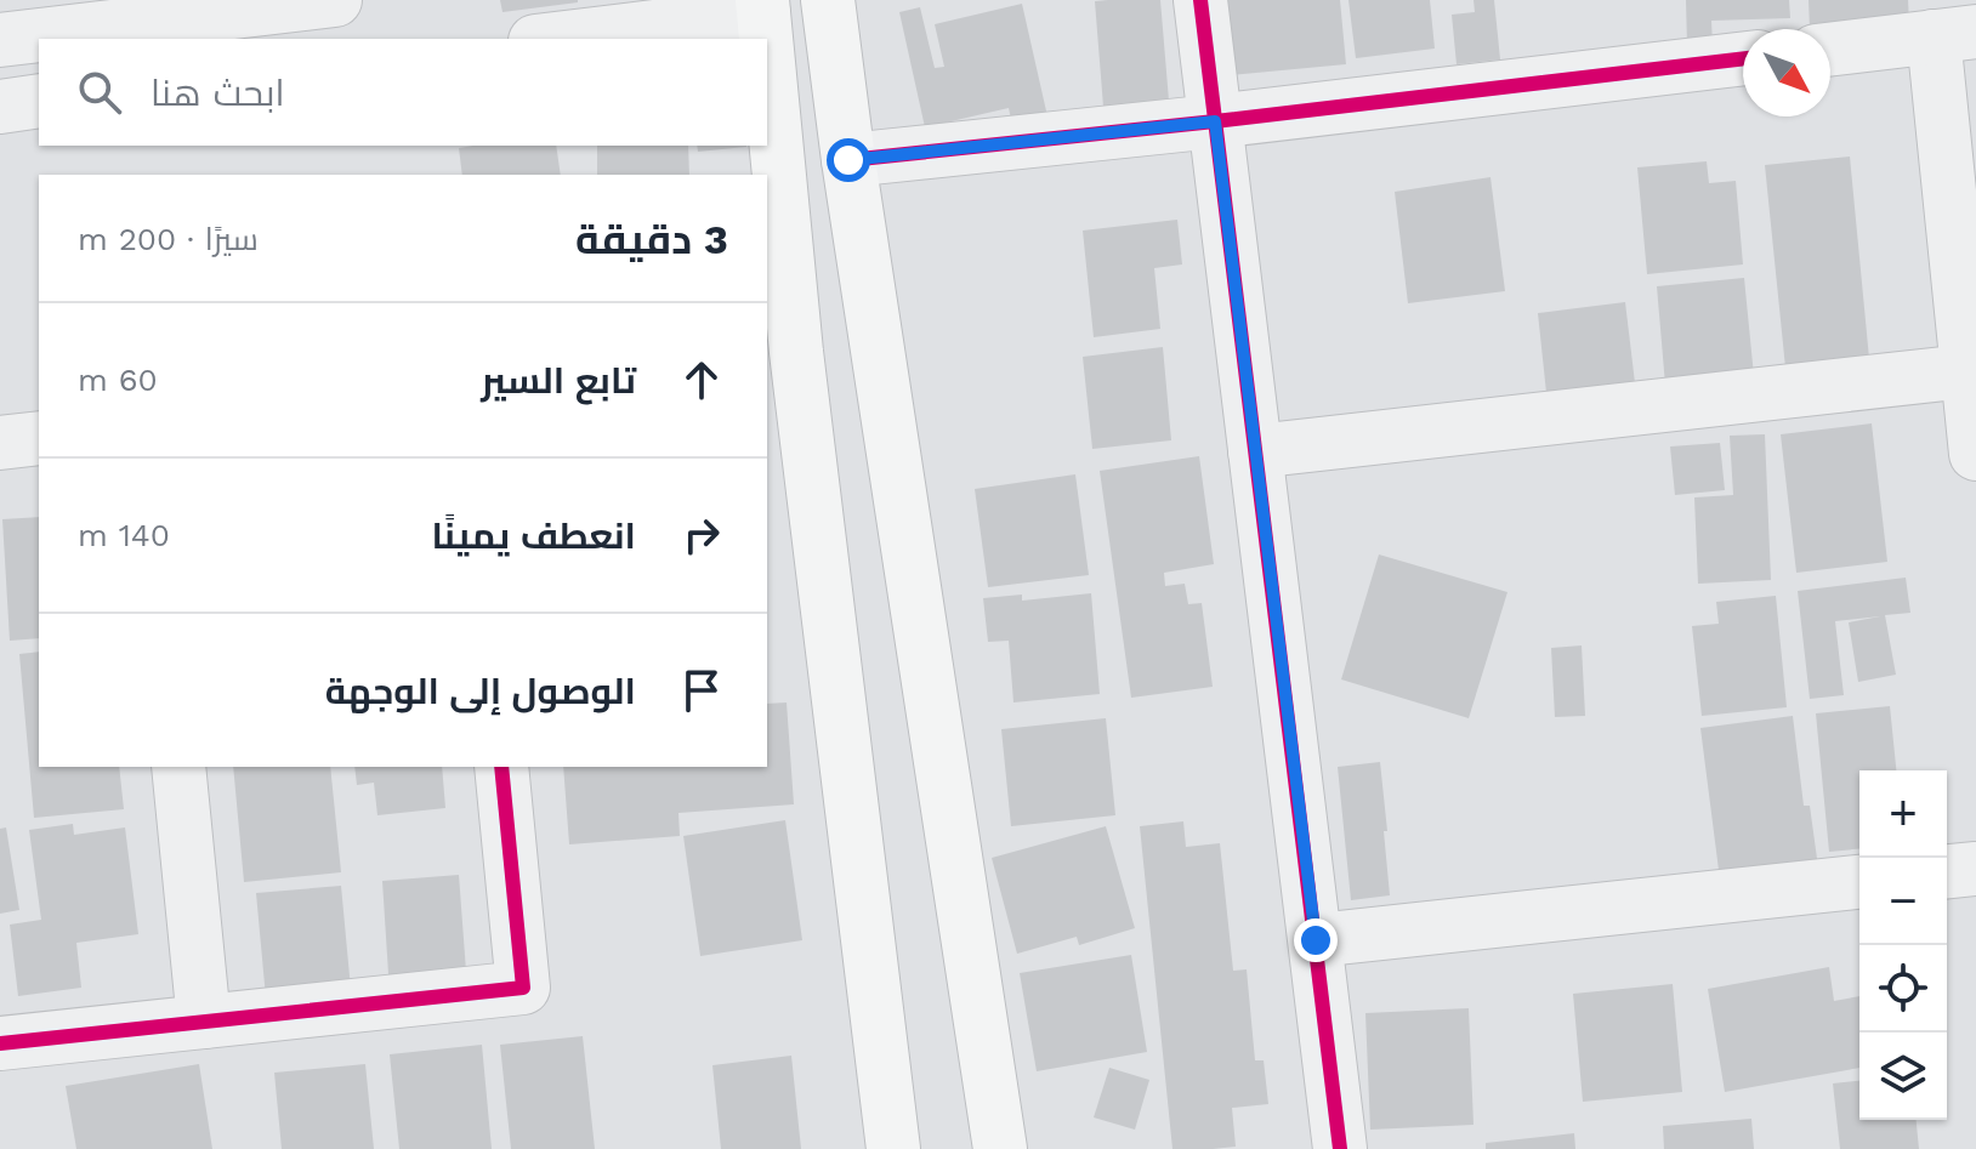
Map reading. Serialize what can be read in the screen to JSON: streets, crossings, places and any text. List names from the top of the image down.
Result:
{
  "north": "bottom right",
  "page": {
    "search": "ابحث هنا",
    "heading": ["3 دقيقة", "سيرًا · 200 m"],
    "list": [
      ["تابع السير", "60 m"],
      ["انعطف يمينًا", "140 m"],
      "الوصول إلى الوجهة"
    ],
    "map_buttons": ["+", "−"]
  }
}
